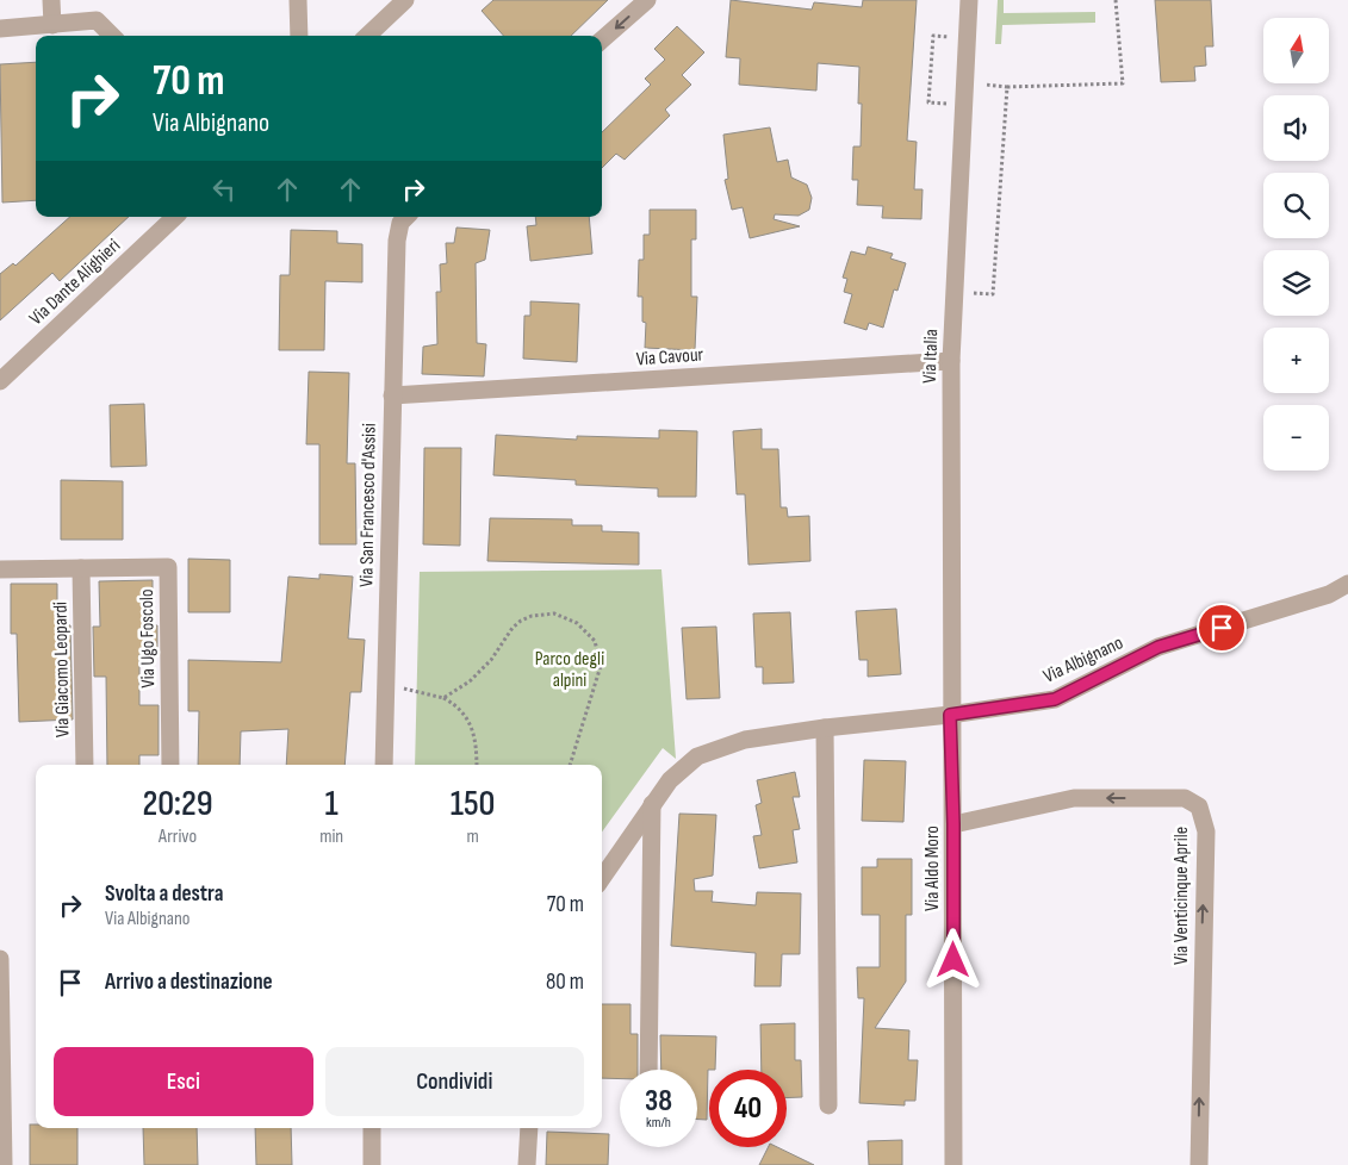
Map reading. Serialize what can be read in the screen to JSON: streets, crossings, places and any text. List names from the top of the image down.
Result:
{
  "streets": {
    "street": [
      "Via Dante Alighieri",
      "Via Italia",
      "Via Cavour",
      "Via San Francesco d'Assisi",
      "Via Ugo Foscolo",
      "Via Albignano",
      "Via Giacomo Leopardi",
      "Via Aldo Moro",
      "Via Venticinque Aprile"
    ]
  },
  "crossings": [
    ["Via Italia", "Via Cavour"],
    ["Via Italia", "Via Albignano"],
    ["Via Italia", "Via Aldo Moro"],
    ["Via Cavour", "Via San Francesco d'Assisi"],
    ["Via Ugo Foscolo", "Via Giacomo Leopardi"],
    ["Via Albignano", "Via Aldo Moro"],
    ["Via Aldo Moro", "Via Venticinque Aprile"]
  ],
  "parks": ["Parco degli alpini"],
  "north": "top",
  "page": {
    "map_buttons": ["+", "−"],
    "turn": ["70 m", "Via Albignano"],
    "eta": [
      "20:29",
      "Arrivo",
      "1",
      "min",
      "150",
      "m"
    ],
    "list": [
      {
        "name": "Svolta a destra",
        "note": "Via Albignano",
        "value": "70 m"
      },
      {
        "name": "Arrivo a destinazione",
        "value": "80 m"
      }
    ],
    "buttons": ["Esci", "Condividi"],
    "speed": "38 km/h",
    "limit": "40"
  }
}
